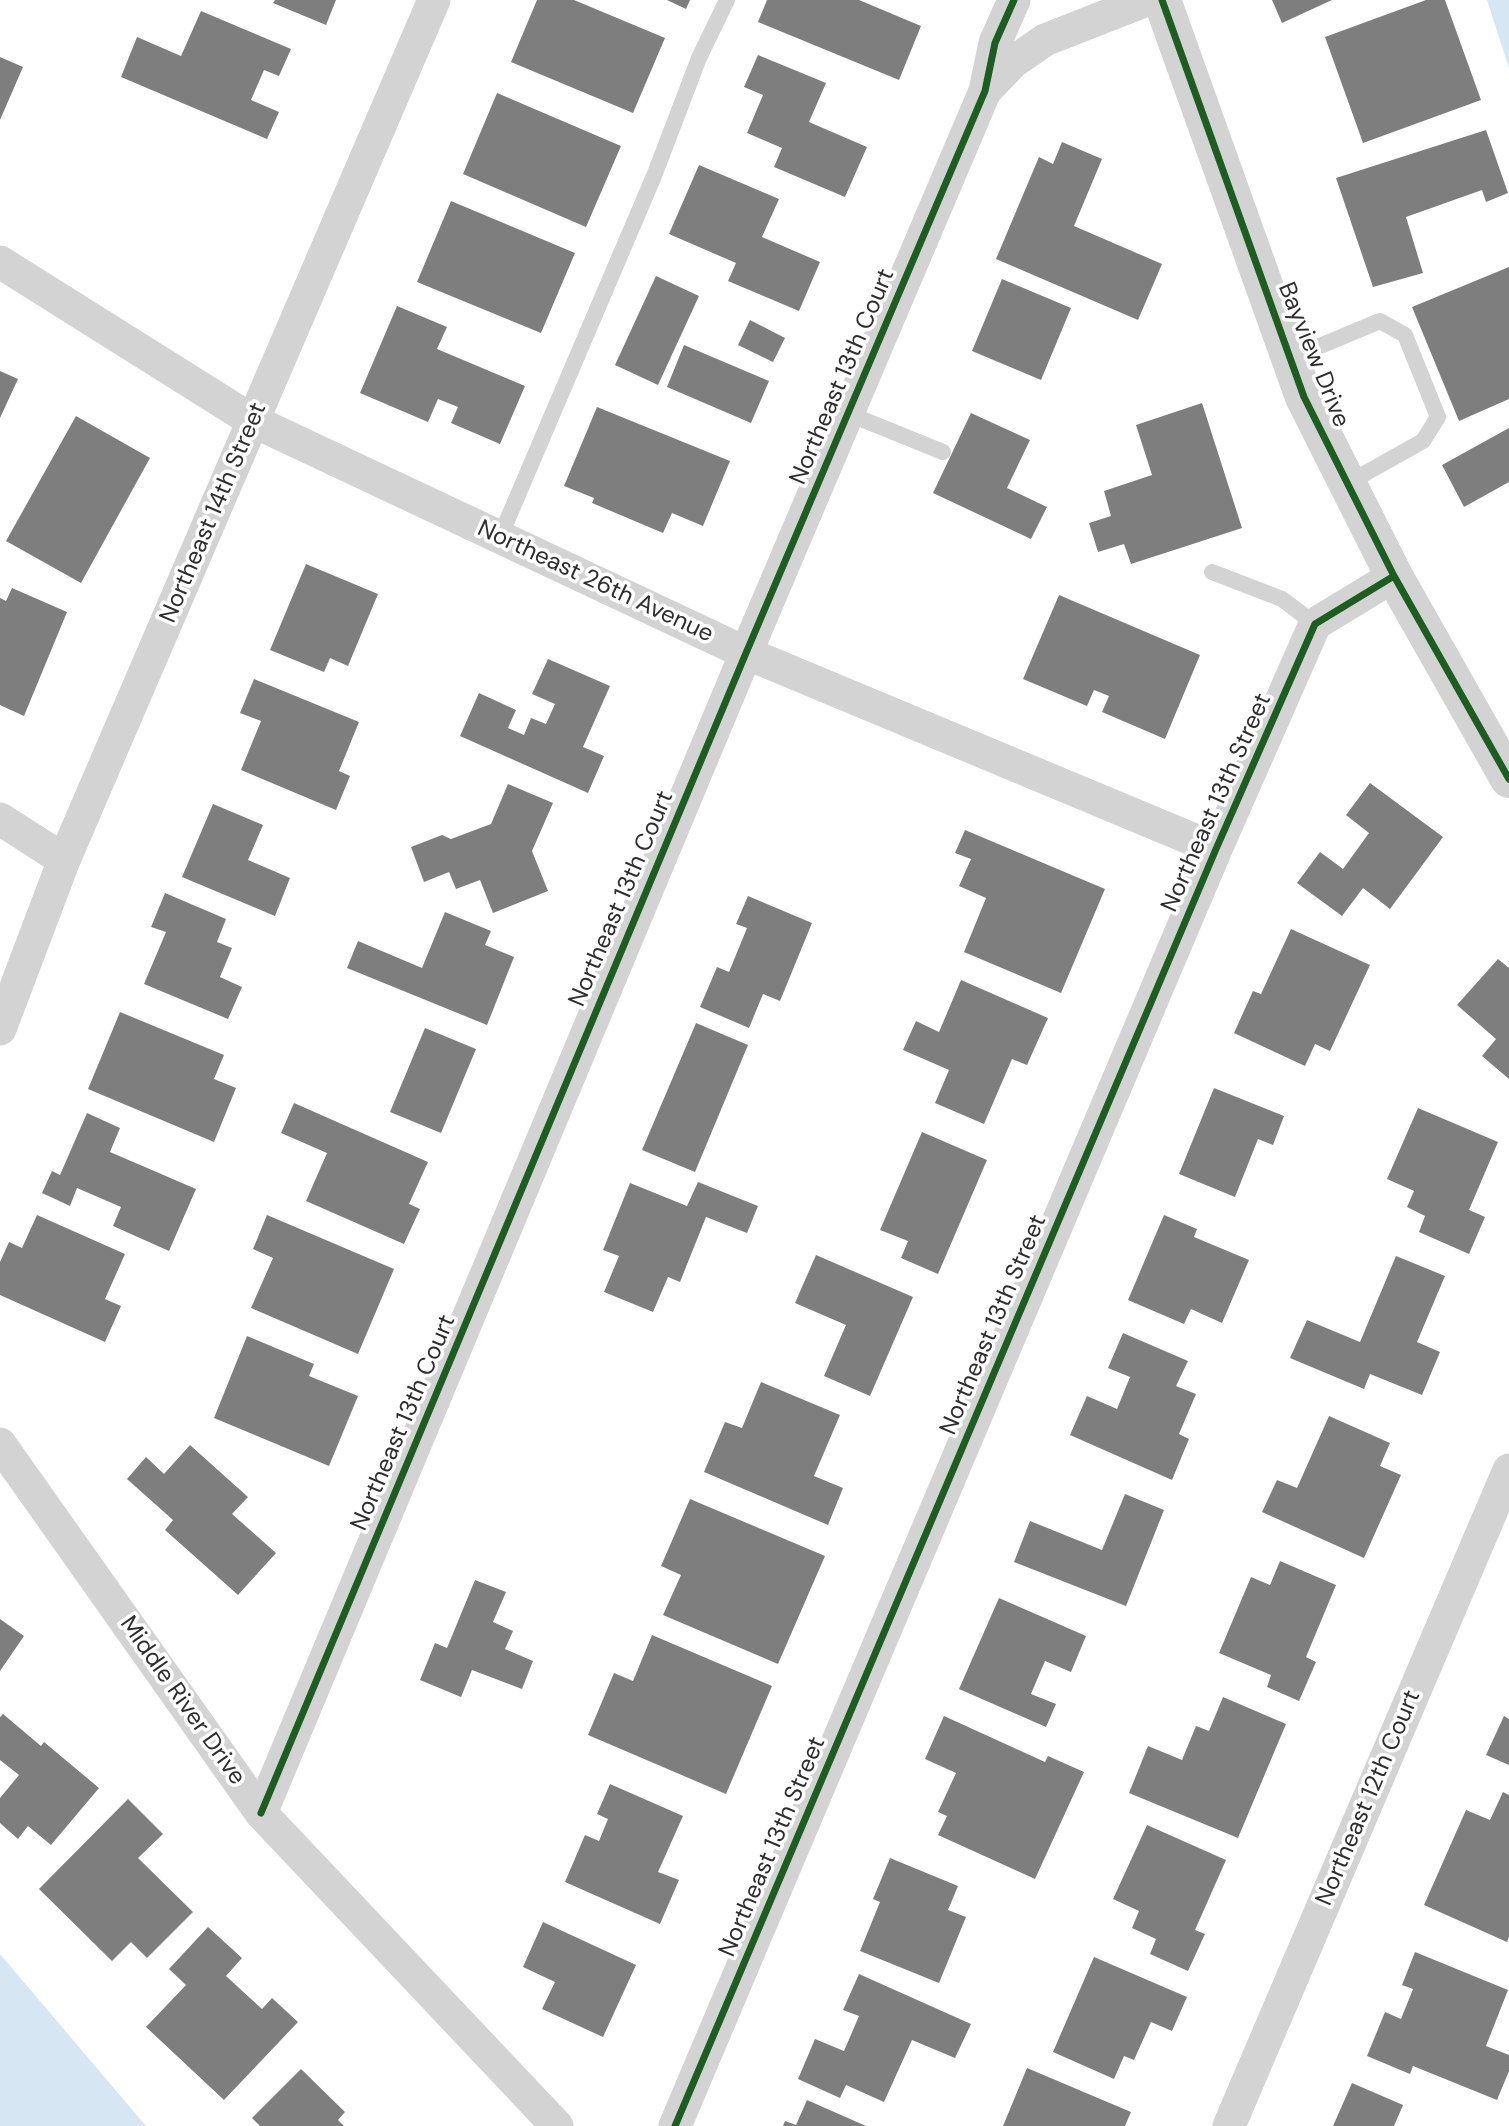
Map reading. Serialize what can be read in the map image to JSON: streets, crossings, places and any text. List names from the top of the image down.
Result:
{
  "streets": {
    "street": [
      "Bayview Drive",
      "Northeast 13th Court",
      "Northeast 14th Street",
      "Northeast 26th Avenue",
      "Northeast 13th Street",
      "Middle River Drive",
      "Northeast 12th Court"
    ]
  },
  "crossings": [
    ["Northeast 13th Court", "Northeast 26th Avenue"],
    ["Northeast 13th Court", "Middle River Drive"],
    ["Northeast 14th Street", "Northeast 26th Avenue"],
    ["Northeast 26th Avenue", "Northeast 13th Street"]
  ]
}
